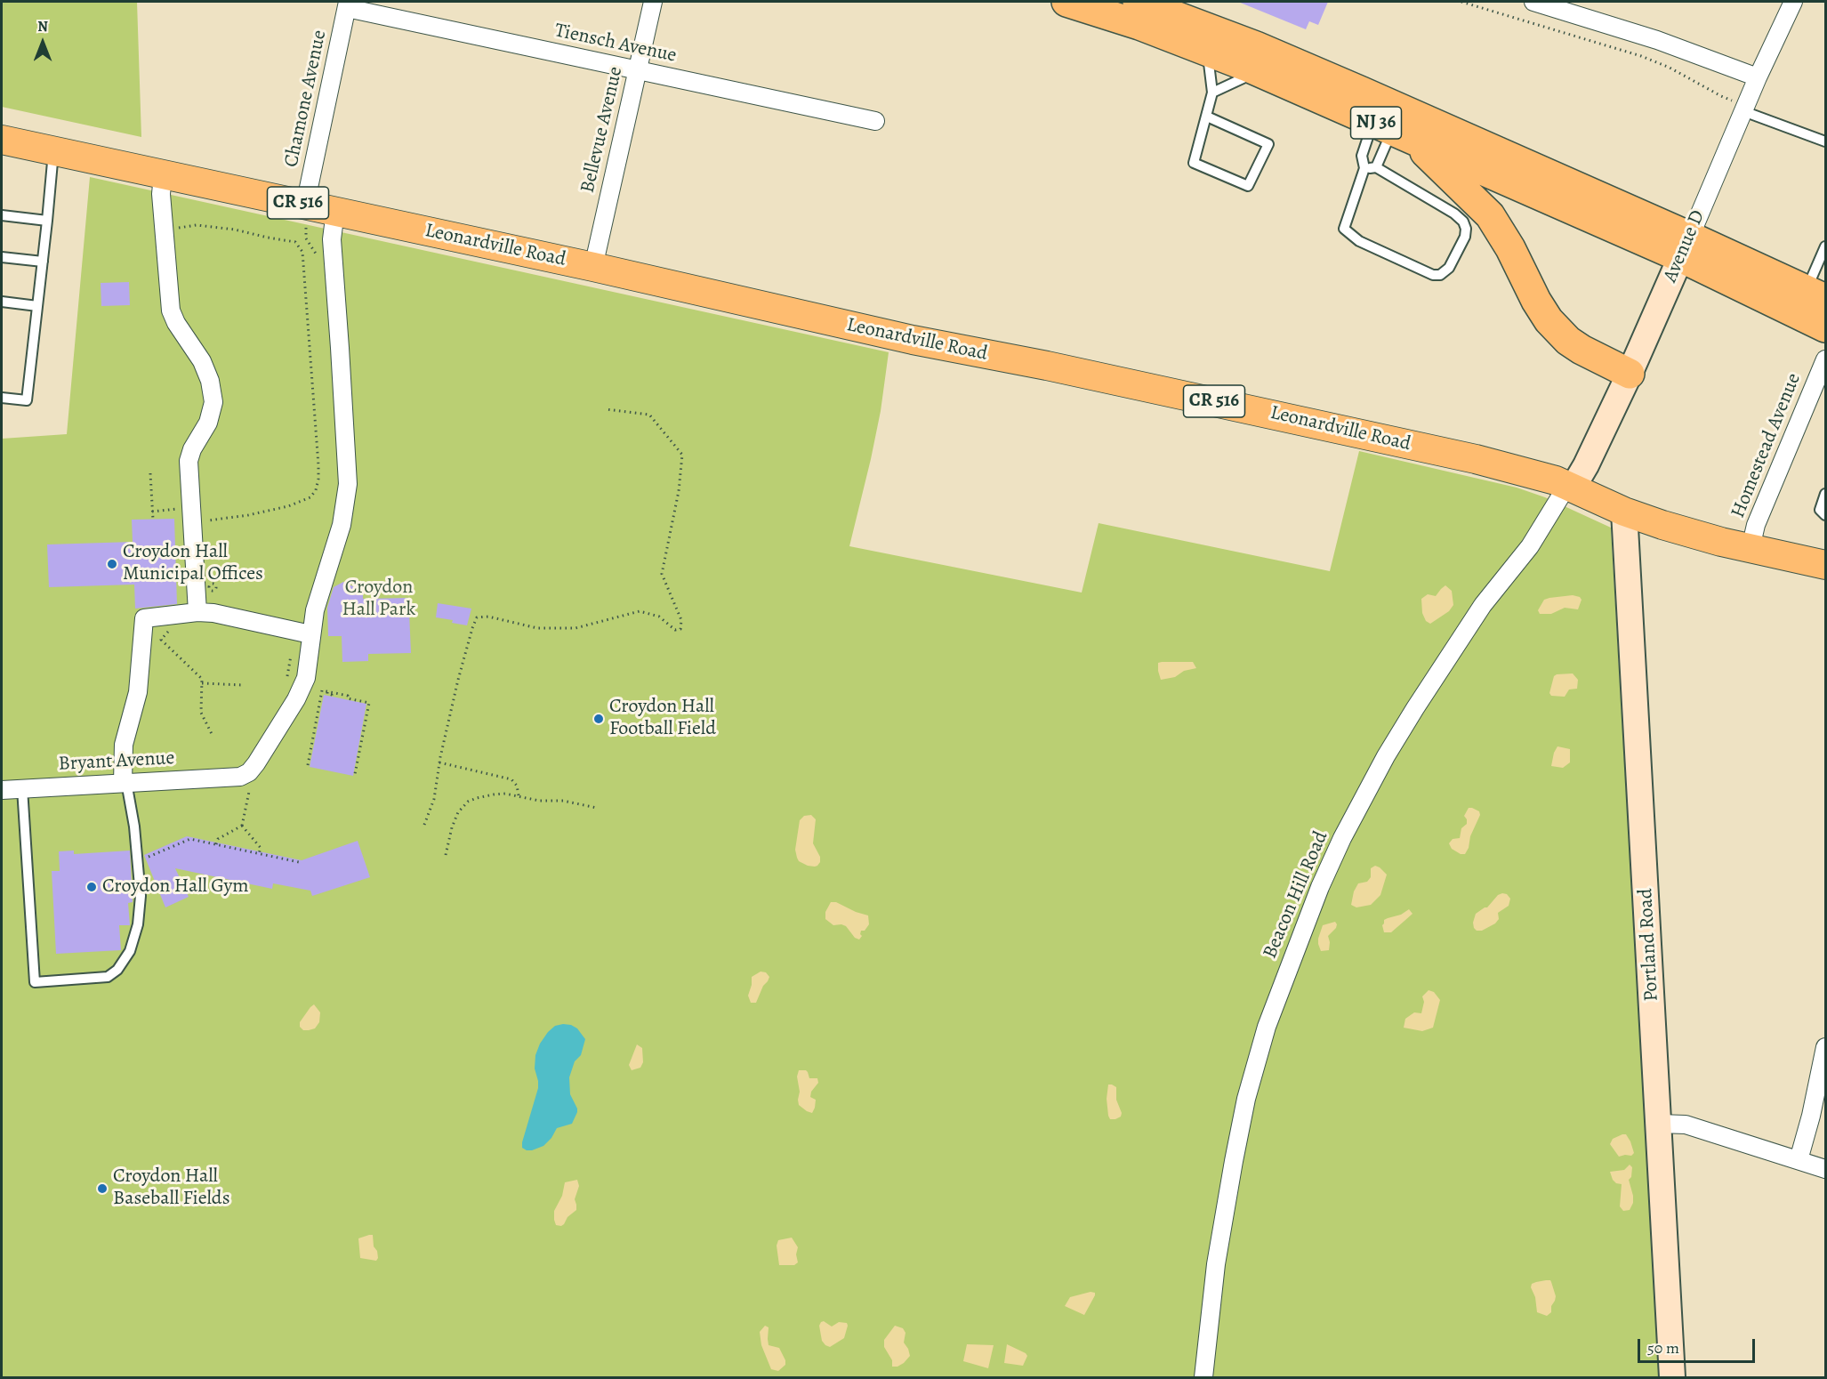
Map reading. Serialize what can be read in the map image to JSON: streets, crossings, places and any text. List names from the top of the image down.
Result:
{
  "streets": {
    "highway": ["NJ 36"],
    "main road": ["CR 516", "Leonardville Road"],
    "street": [
      "Tiensch Avenue",
      "Chamone Avenue",
      "Bellevue Avenue",
      "Avenue D",
      "Homestead Avenue",
      "Bryant Avenue",
      "Beacon Hill Road",
      "Portland Road"
    ]
  },
  "crossings": [
    ["Tiensch Avenue", "Chamone Avenue"],
    ["Tiensch Avenue", "Bellevue Avenue"],
    ["Chamone Avenue", "Leonardville Road"],
    ["NJ 36", "Avenue D"],
    ["Bellevue Avenue", "Leonardville Road"],
    ["Leonardville Road", "Avenue D"],
    ["Leonardville Road", "Homestead Avenue"],
    ["Leonardville Road", "Beacon Hill Road"],
    ["Leonardville Road", "Portland Road"],
    ["Avenue D", "Beacon Hill Road"]
  ],
  "parks": ["Croydon Hall Park"],
  "places": [
    "Croydon Hall Municipal Offices",
    "Croydon Hall Football Field",
    "Croydon Hall Gym",
    "Croydon Hall Baseball Fields"
  ],
  "scale_bar": "50 m",
  "north": "top"
}
